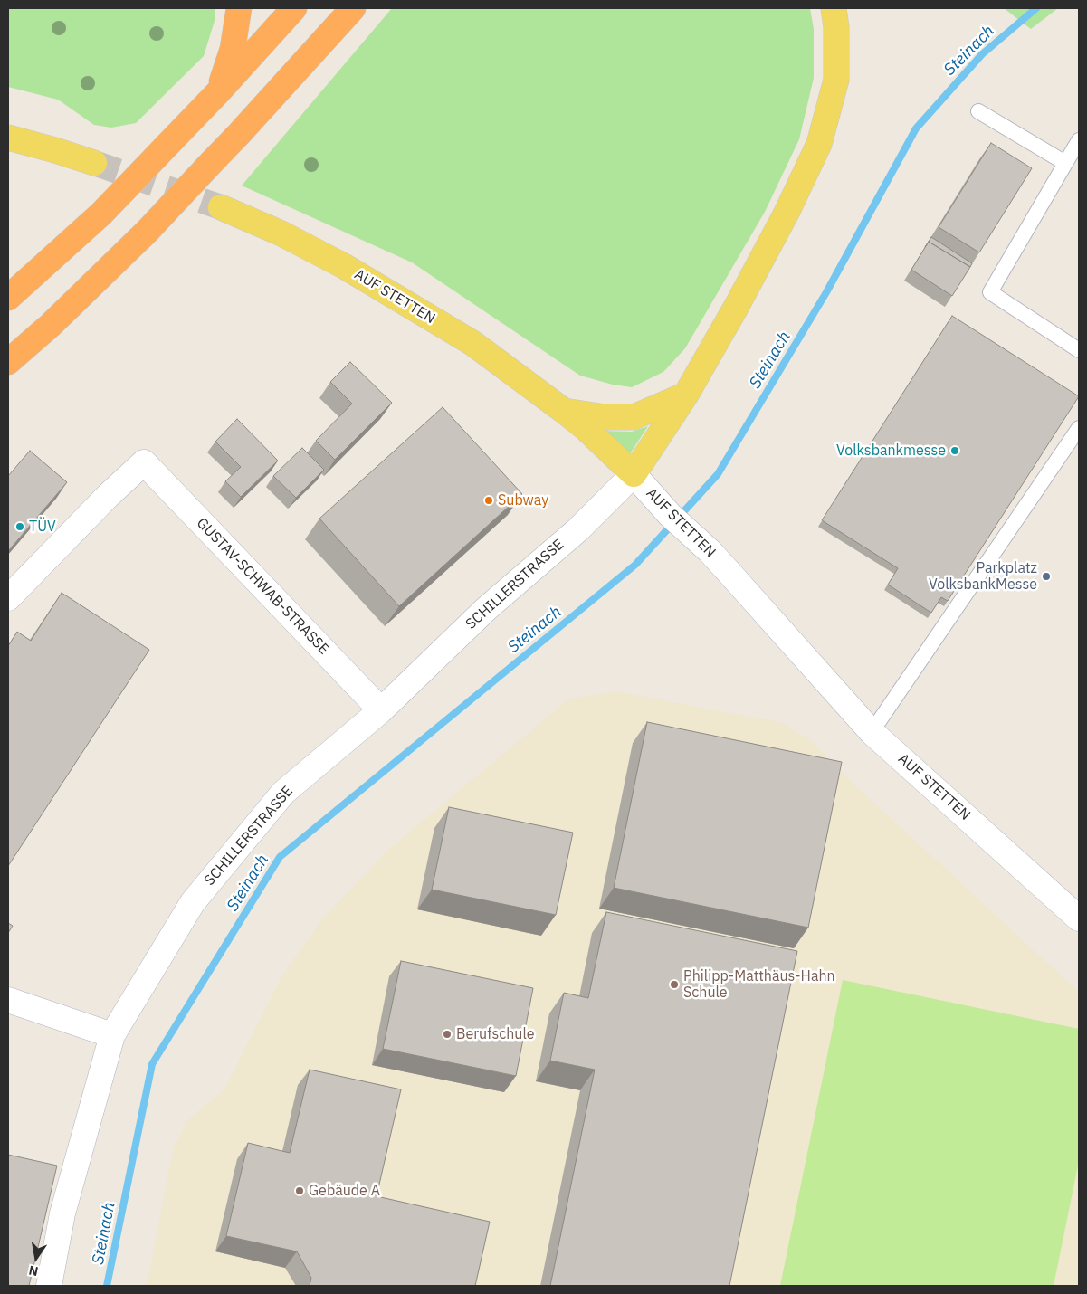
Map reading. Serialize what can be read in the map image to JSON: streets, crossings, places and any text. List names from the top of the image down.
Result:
{
  "streets": {
    "main road": ["AUF STETTEN"],
    "street": ["SCHILLERSTRASSE", "GUSTAV-SCHWAB-STRASSE"]
  },
  "crossings": [
    ["AUF STETTEN", "SCHILLERSTRASSE"],
    ["SCHILLERSTRASSE", "GUSTAV-SCHWAB-STRASSE"]
  ],
  "water": ["Steinach"],
  "places": [
    "Volksbankmesse",
    "Subway",
    "TÜV",
    "Parkplatz VolksbankMesse",
    "Philipp-Matthäus-Hahn Schule",
    "Berufschule",
    "Gebäude A"
  ],
  "north": "bottom"
}
